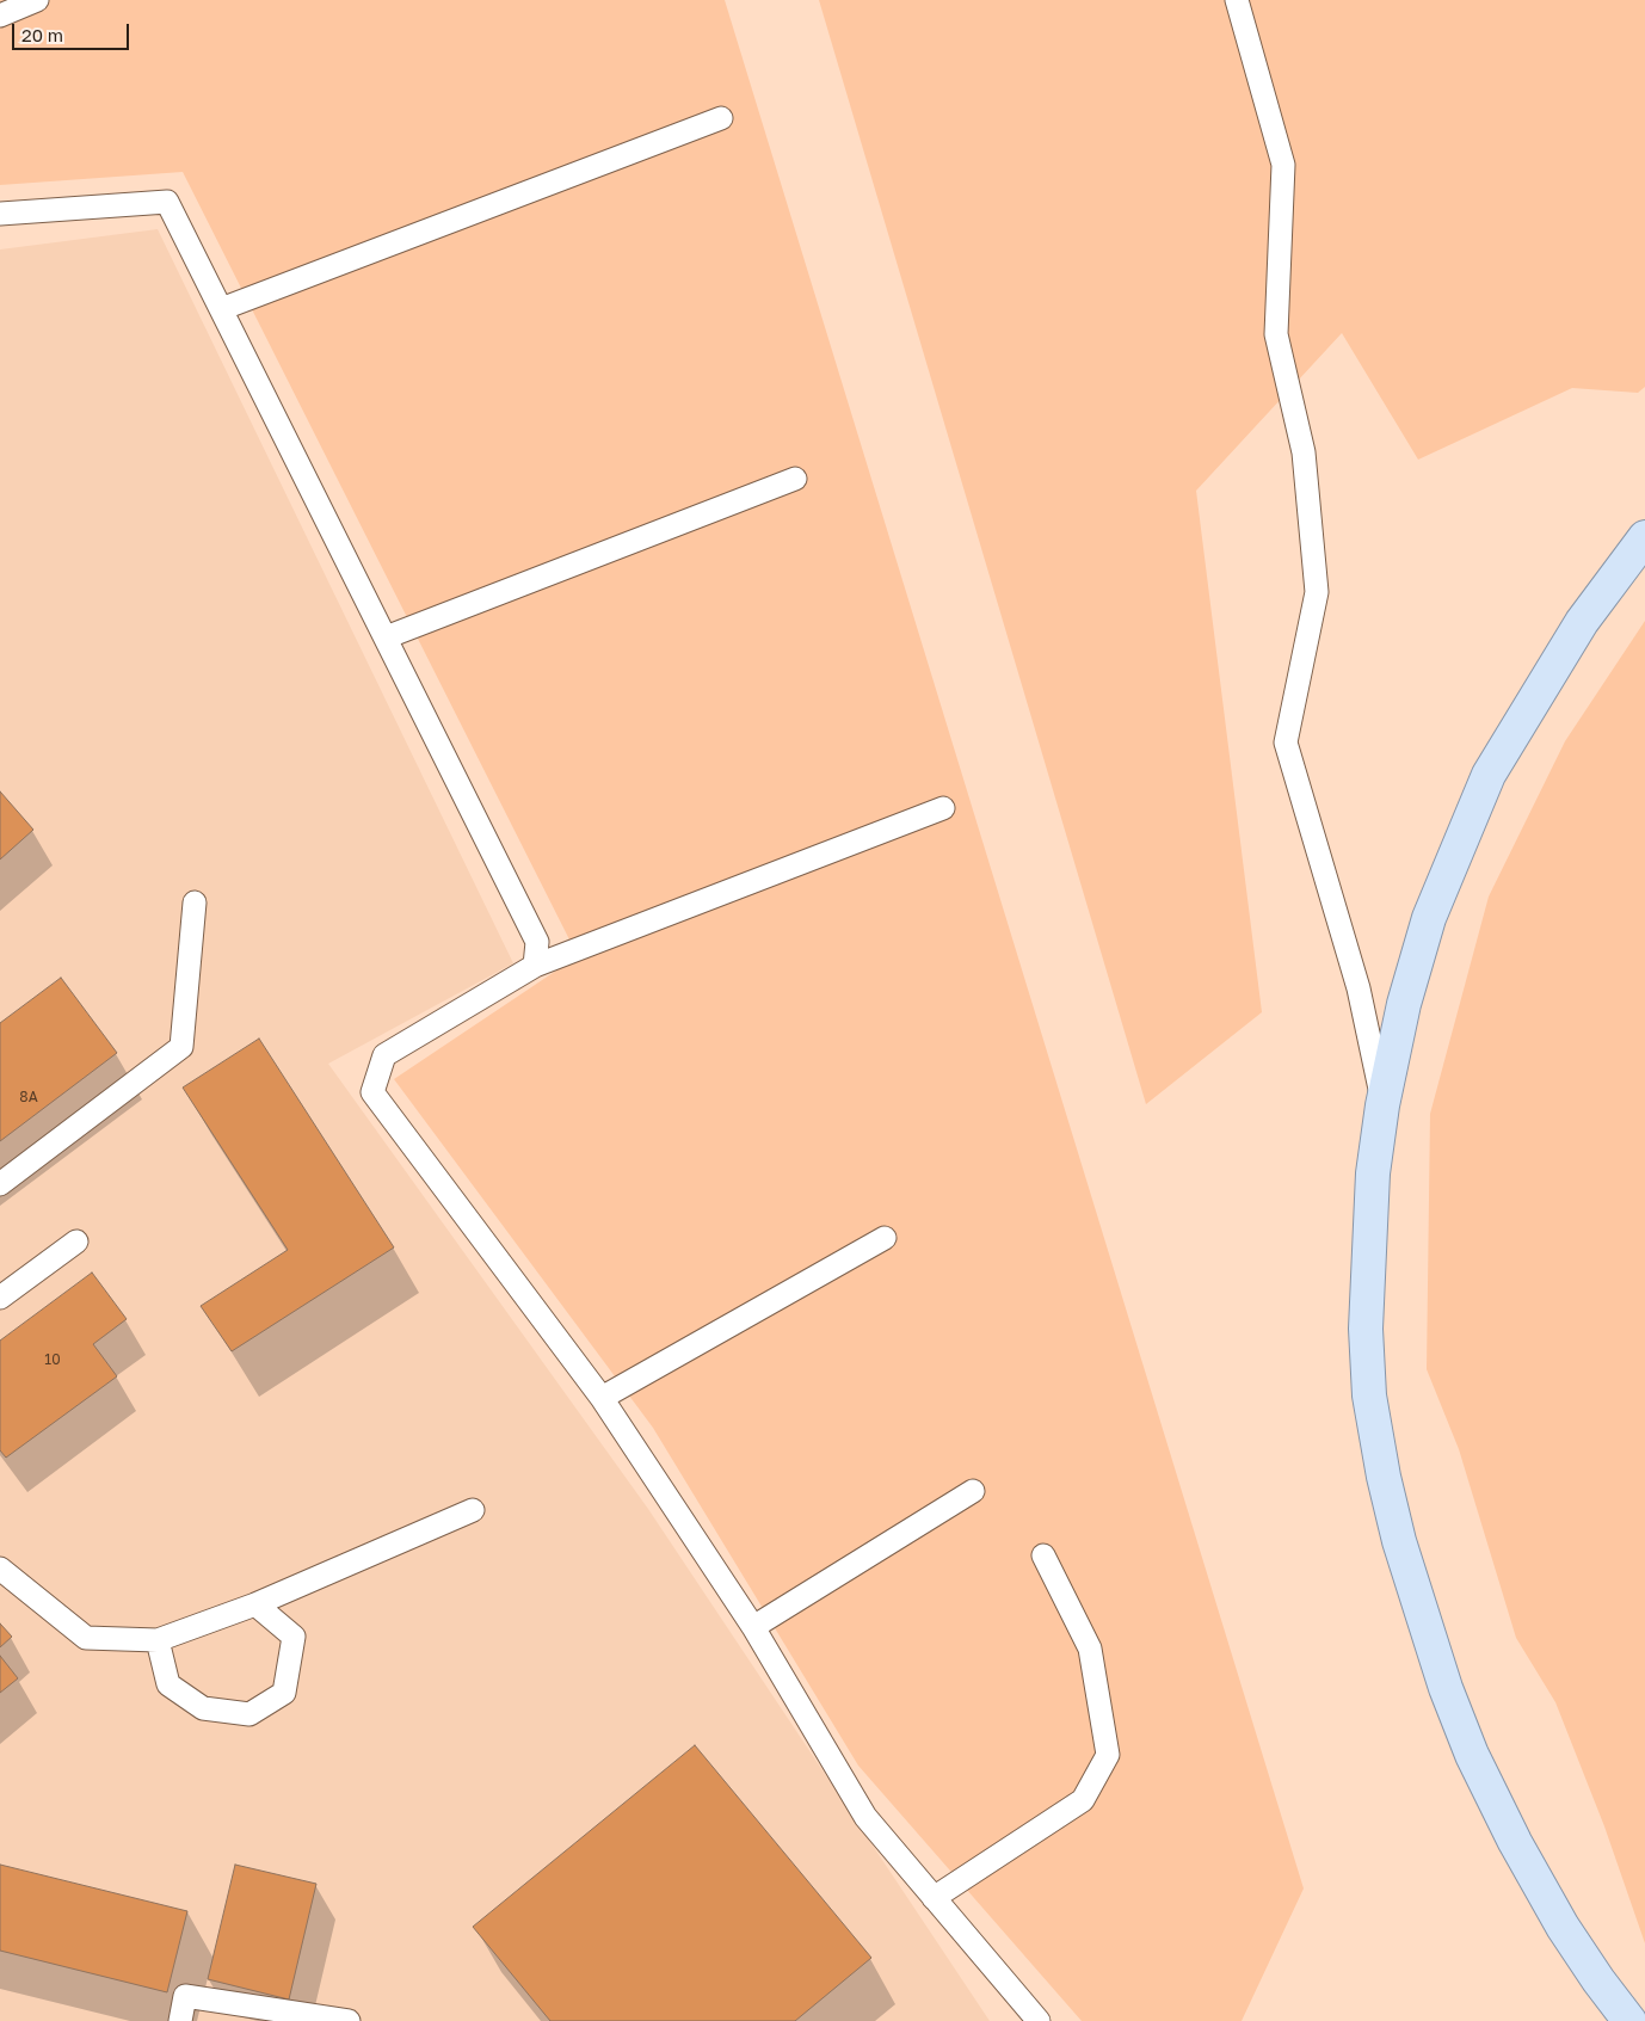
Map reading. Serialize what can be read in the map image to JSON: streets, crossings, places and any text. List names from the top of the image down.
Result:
{
  "house_numbers": ["8А", "10"],
  "scale_bar": "20 m"
}
